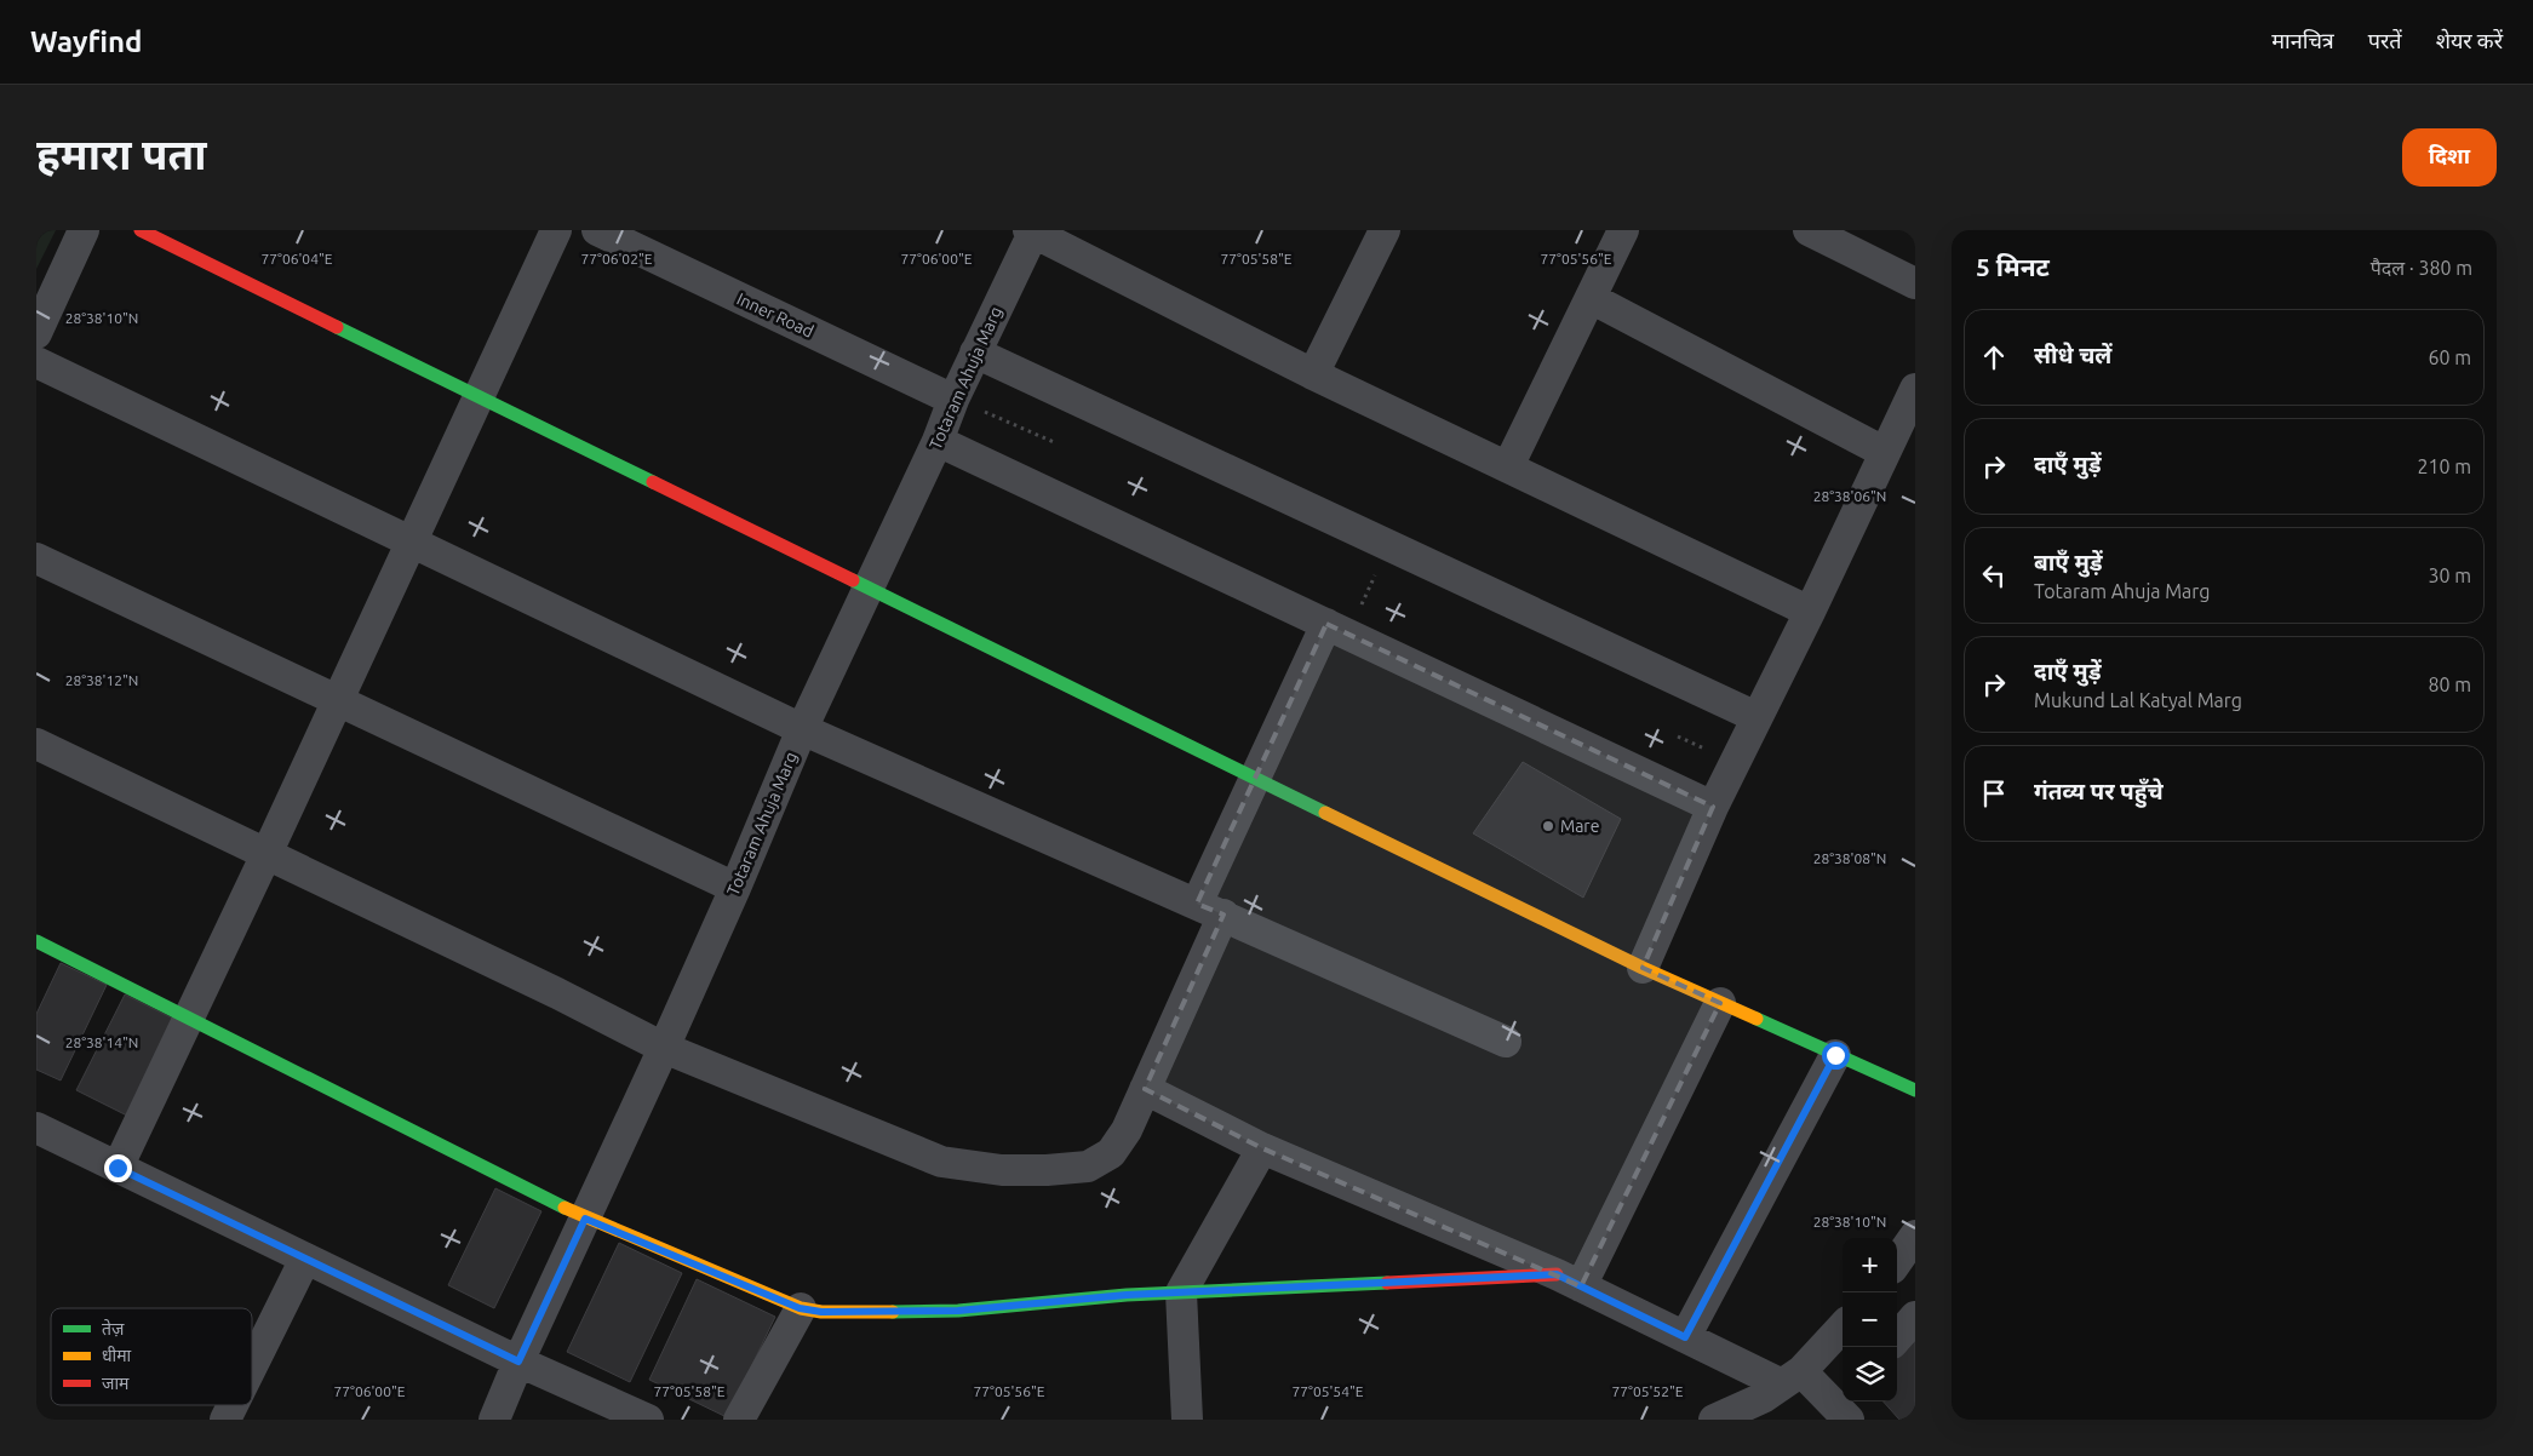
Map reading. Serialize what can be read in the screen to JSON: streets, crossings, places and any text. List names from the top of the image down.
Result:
{
  "streets": {
    "street": ["Inner Road", "Totaram Ahuja Marg"]
  },
  "crossings": [
    ["Inner Road", "Totaram Ahuja Marg"]
  ],
  "places": ["Mare"],
  "legend": ["तेज़", "धीमा", "जाम"],
  "page": {
    "header": "Wayfind",
    "nav": ["मानचित्र", "परतें", "शेयर करें"],
    "buttons": "दिशा",
    "title": "हमारा पता",
    "heading": ["5 मिनट", "पैदल · 380 m"],
    "list": [
      ["सीधे चलें", "60 m"],
      ["दाएँ मुड़ें", "210 m"],
      ["बाएँ मुड़ें", "Totaram Ahuja Marg", "30 m"],
      ["दाएँ मुड़ें", "Mukund Lal Katyal Marg", "80 m"],
      "गंतव्य पर पहुँचे"
    ],
    "map_buttons": ["+", "−"]
  },
  "coordinates": [
    "77°06'04\"E",
    "77°06'02\"E",
    "77°06'00\"E",
    "77°05'58\"E",
    "77°05'56\"E",
    "28°38'10\"N",
    "28°38'06\"N",
    "28°38'12\"N",
    "28°38'08\"N",
    "28°38'14\"N",
    "77°05'54\"E",
    "77°05'52\"E"
  ]
}
